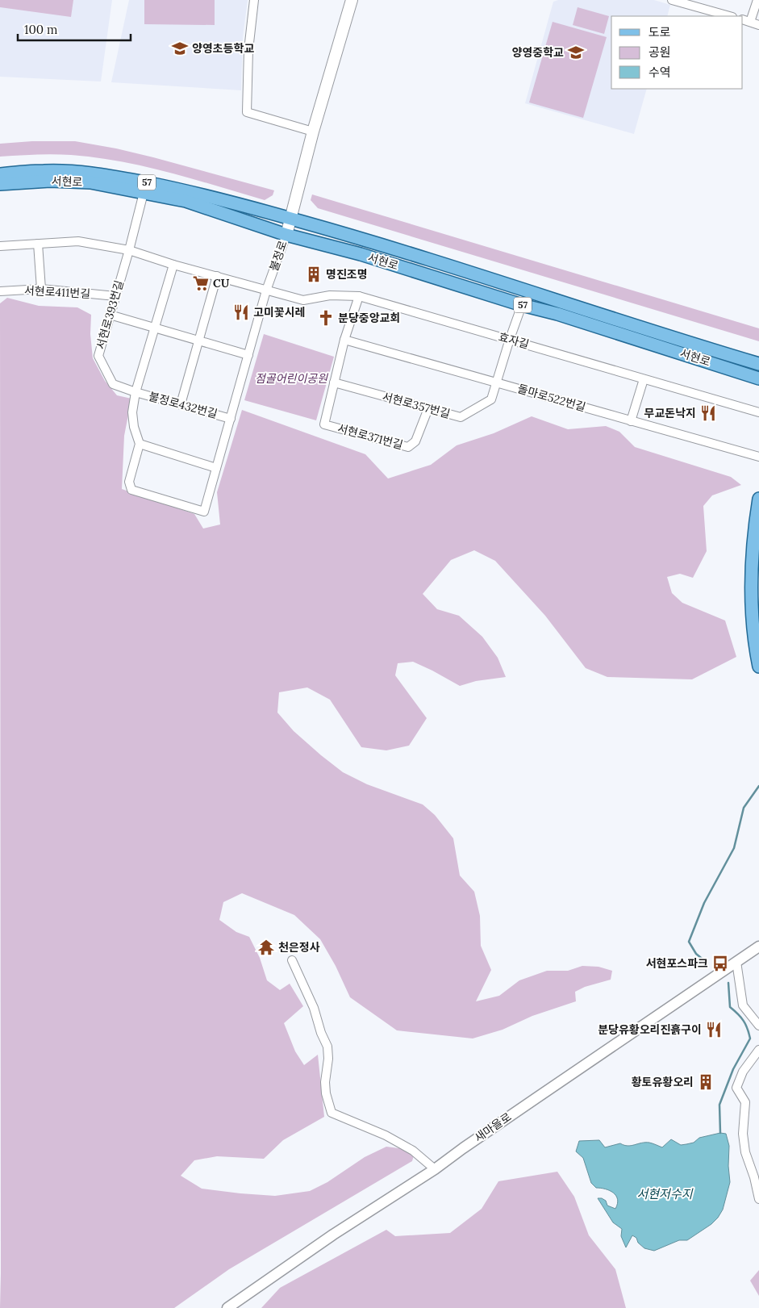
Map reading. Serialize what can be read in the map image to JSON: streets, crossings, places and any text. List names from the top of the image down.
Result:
{
  "streets": {
    "main road": ["서현로", "57", "불정로"],
    "street": [
      "서현로411번길",
      "서현로393번길",
      "효자길",
      "돌마로522번길",
      "불정로432번길",
      "서현로357번길",
      "서현로371번길",
      "새마을로"
    ]
  },
  "crossings": [
    ["서현로", "불정로"],
    ["서현로", "서현로393번길"],
    ["서현로", "서현로357번길"],
    ["불정로", "효자길"],
    ["불정로", "불정로432번길"],
    ["서현로411번길", "서현로393번길"],
    ["서현로393번길", "효자길"],
    ["서현로393번길", "불정로432번길"],
    ["효자길", "서현로357번길"],
    ["효자길", "서현로371번길"],
    ["돌마로522번길", "서현로357번길"],
    ["돌마로522번길", "서현로371번길"],
    ["서현로357번길", "서현로371번길"]
  ],
  "water": ["서현저수지"],
  "parks": ["점골어린이공원"],
  "places": {
    "school or university": ["양영초등학교", "양영중학교"],
    "building": ["명진조명", "황토유황오리"],
    "supermarket": ["CU"],
    "restaurant": ["고미꽃시레", "무교돈낙지", "분당유황오리진흙구이"],
    "church": ["분당중앙교회"],
    "temple": ["천은정사"],
    "bus stop": ["서현포스파크"]
  },
  "legend": ["도로", "공원", "수역"],
  "scale_bar": "100 m"
}
